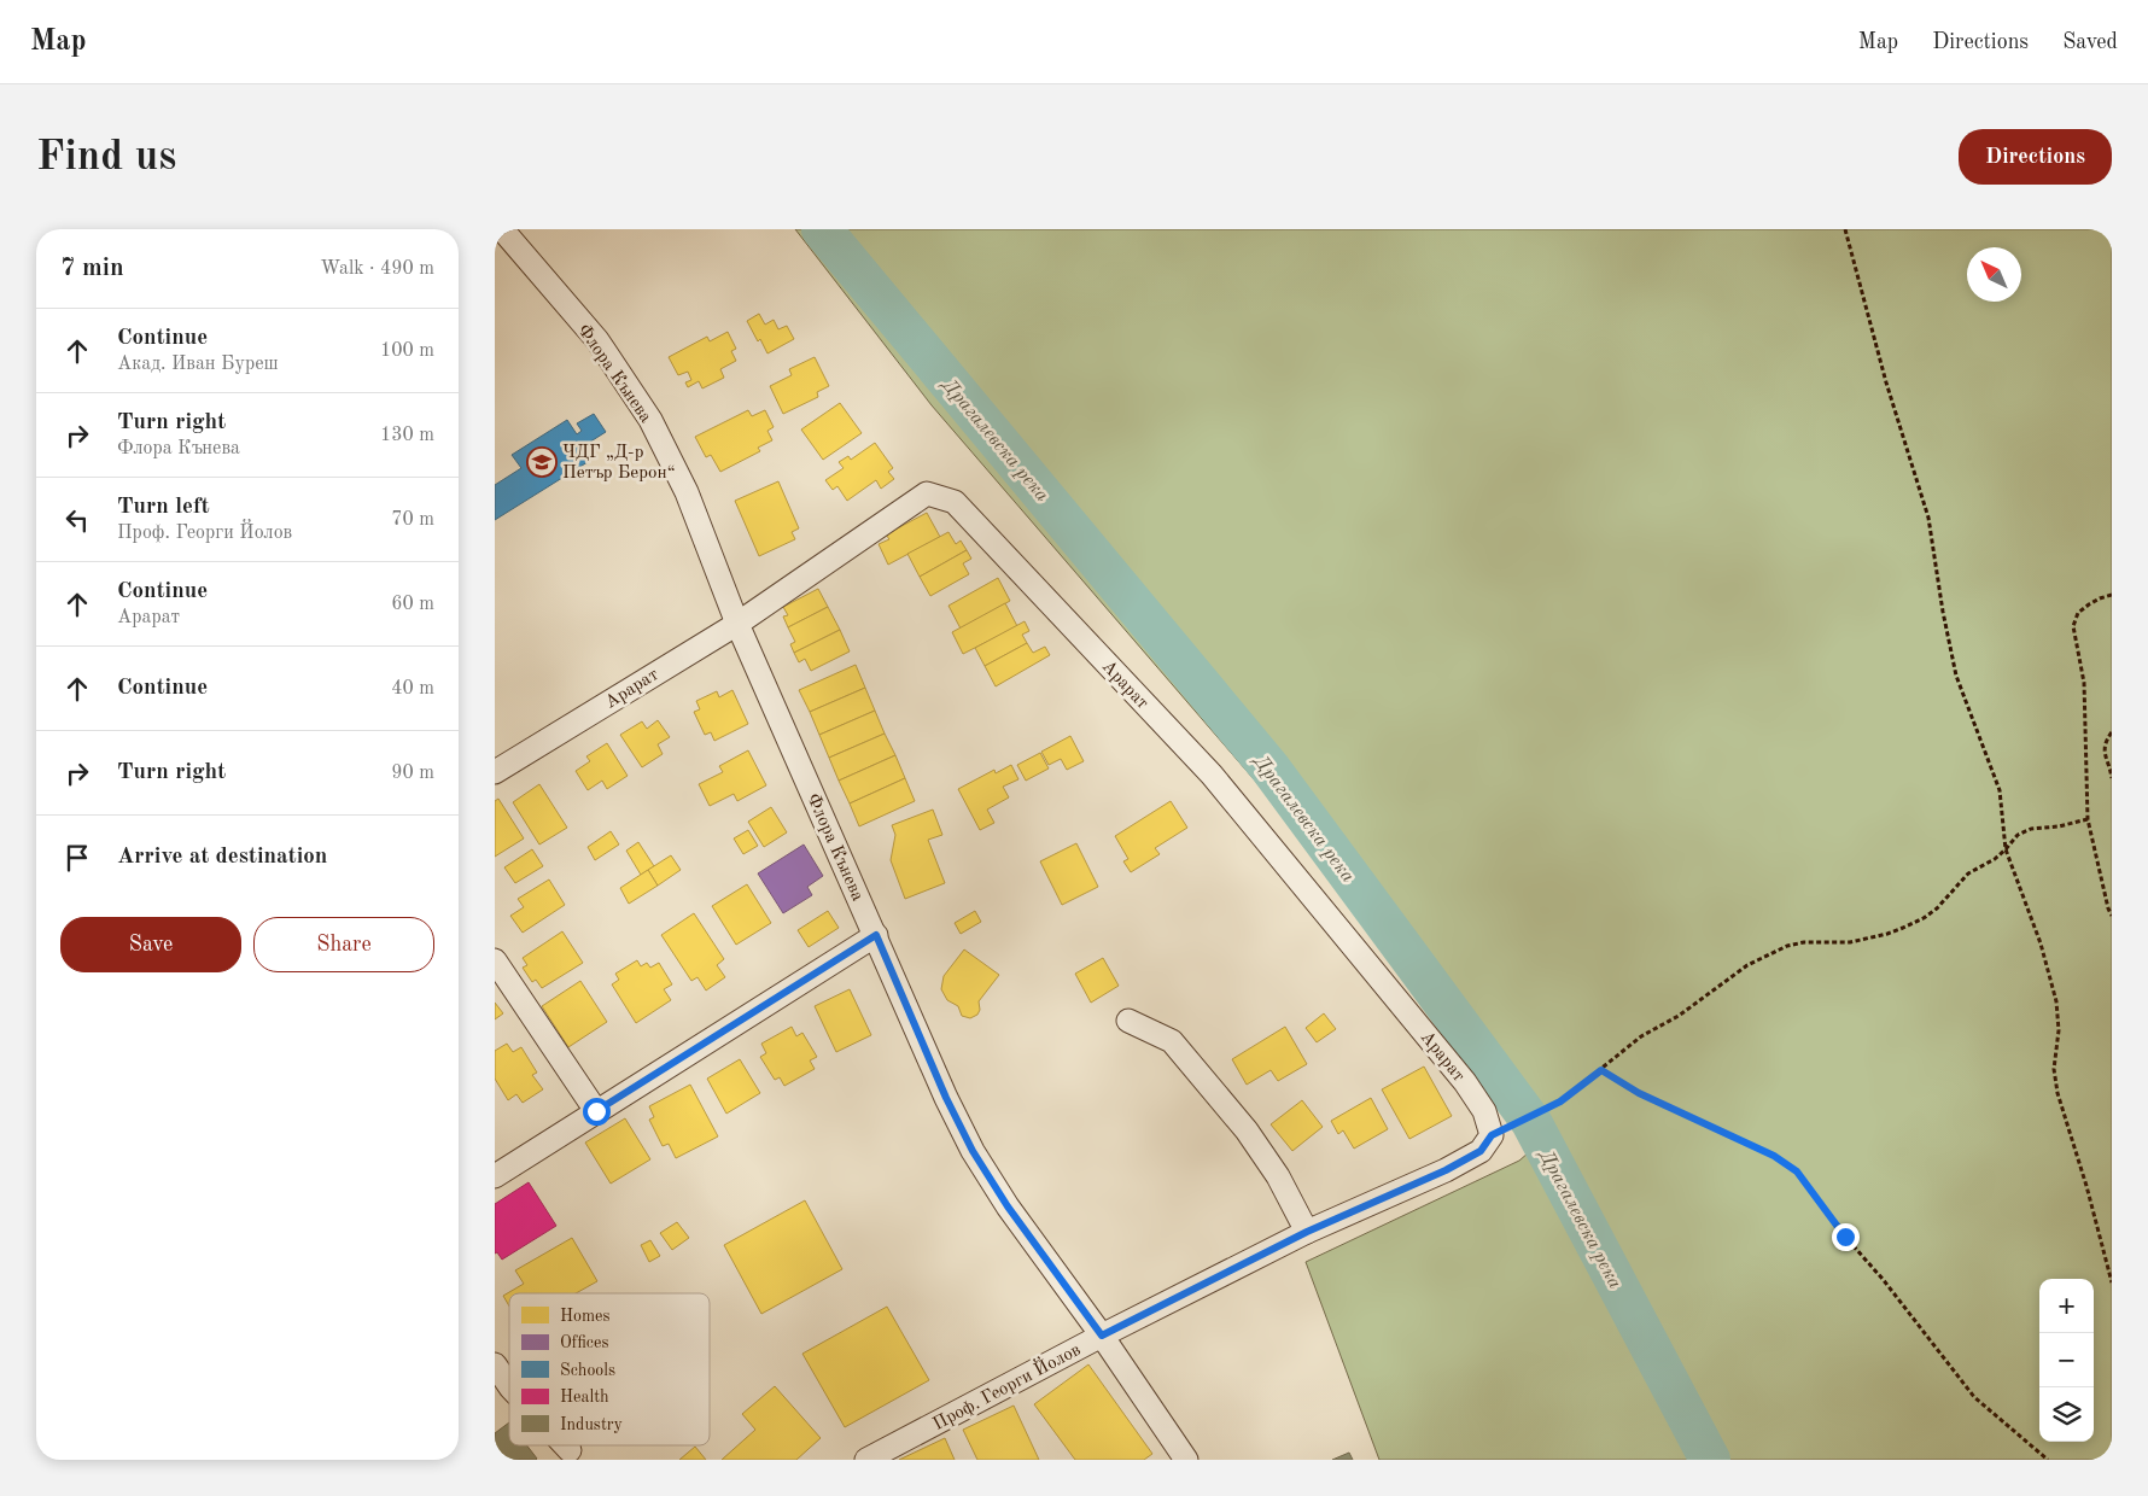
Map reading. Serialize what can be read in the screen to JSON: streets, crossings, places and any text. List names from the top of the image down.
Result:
{
  "streets": {
    "street": ["Флора Кънева", "Арарат", "Проф. Георги Йолов"]
  },
  "crossings": [
    ["Флора Кънева", "Арарат"],
    ["Флора Кънева", "Проф. Георги Йолов"]
  ],
  "water": ["Драгалевска река"],
  "places": {
    "school or university": ["ЧДГ „Д-р Петър Берон“"]
  },
  "legend": [
    "Homes",
    "Offices",
    "Schools",
    "Health",
    "Industry"
  ],
  "north": "top left",
  "page": {
    "header": "Map",
    "nav": ["Map", "Directions", "Saved"],
    "buttons": [
      "Directions",
      ["Save", "Share"]
    ],
    "title": "Find us",
    "heading": ["7 min", "Walk · 490 m"],
    "list": [
      ["Continue", "Акад. Иван Буреш", "100 m"],
      ["Turn right", "Флора Кънева", "130 m"],
      ["Turn left", "Проф. Георги Йолов", "70 m"],
      ["Continue", "Арарат", "60 m"],
      ["Continue", "40 m"],
      ["Turn right", "90 m"],
      "Arrive at destination"
    ],
    "map_buttons": ["+", "−"]
  }
}
